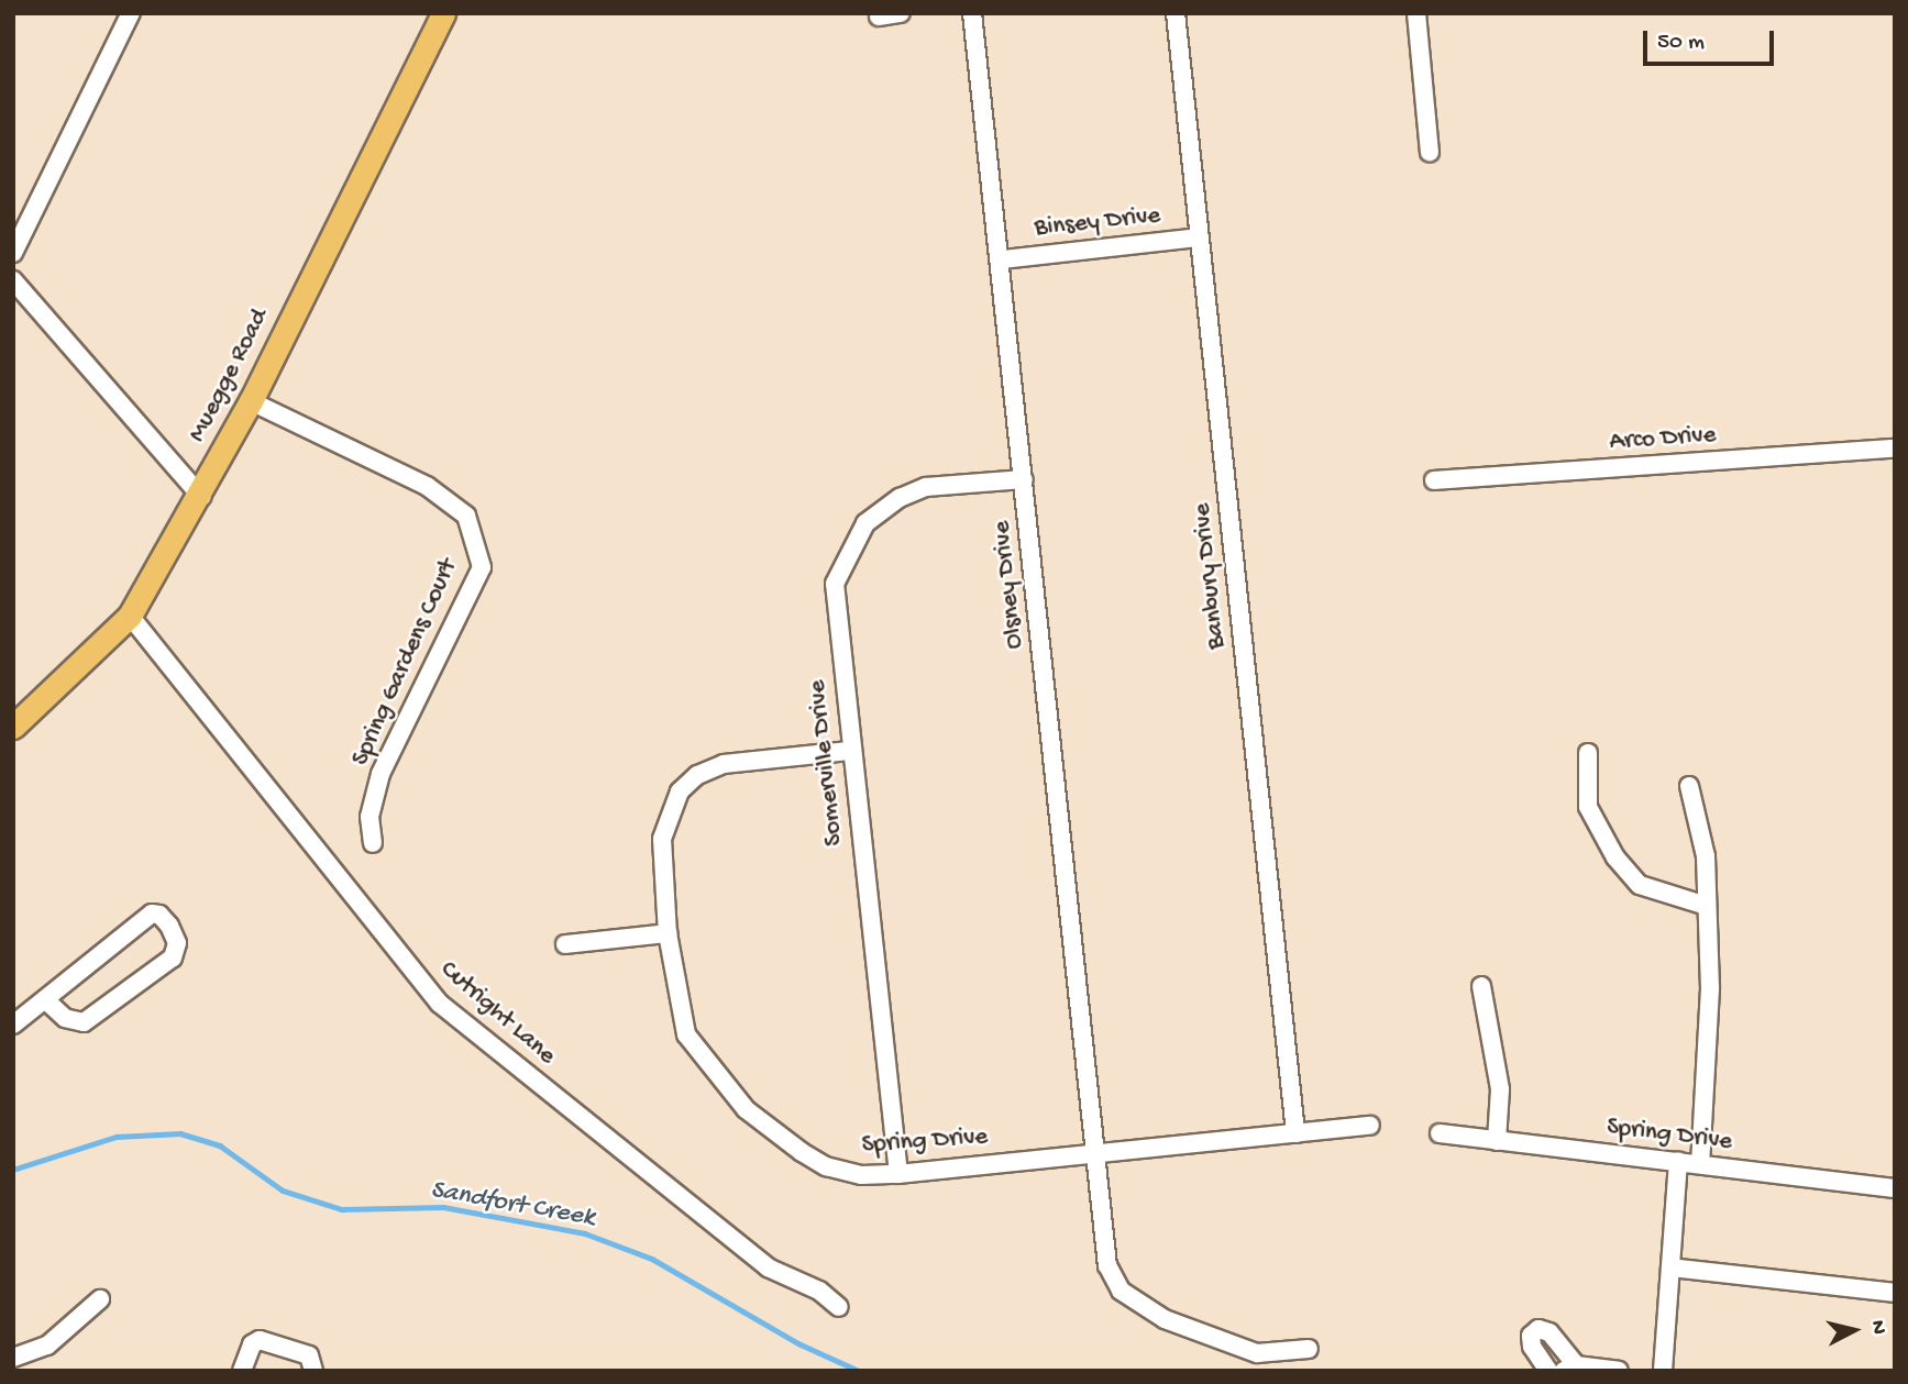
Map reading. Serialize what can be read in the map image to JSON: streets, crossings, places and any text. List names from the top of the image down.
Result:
{
  "streets": {
    "main road": ["Muegge Road"],
    "street": [
      "Binsey Drive",
      "Arco Drive",
      "Banbury Drive",
      "Olsney Drive",
      "Spring Gardens Court",
      "Somerville Drive",
      "Cutright Lane",
      "Spring Drive"
    ]
  },
  "crossings": [
    ["Binsey Drive", "Banbury Drive"],
    ["Binsey Drive", "Olsney Drive"],
    ["Muegge Road", "Spring Gardens Court"],
    ["Muegge Road", "Cutright Lane"],
    ["Banbury Drive", "Spring Drive"],
    ["Olsney Drive", "Somerville Drive"],
    ["Olsney Drive", "Spring Drive"],
    ["Somerville Drive", "Spring Drive"]
  ],
  "water": ["Sandfort Creek"],
  "scale_bar": "50 m",
  "north": "right"
}
